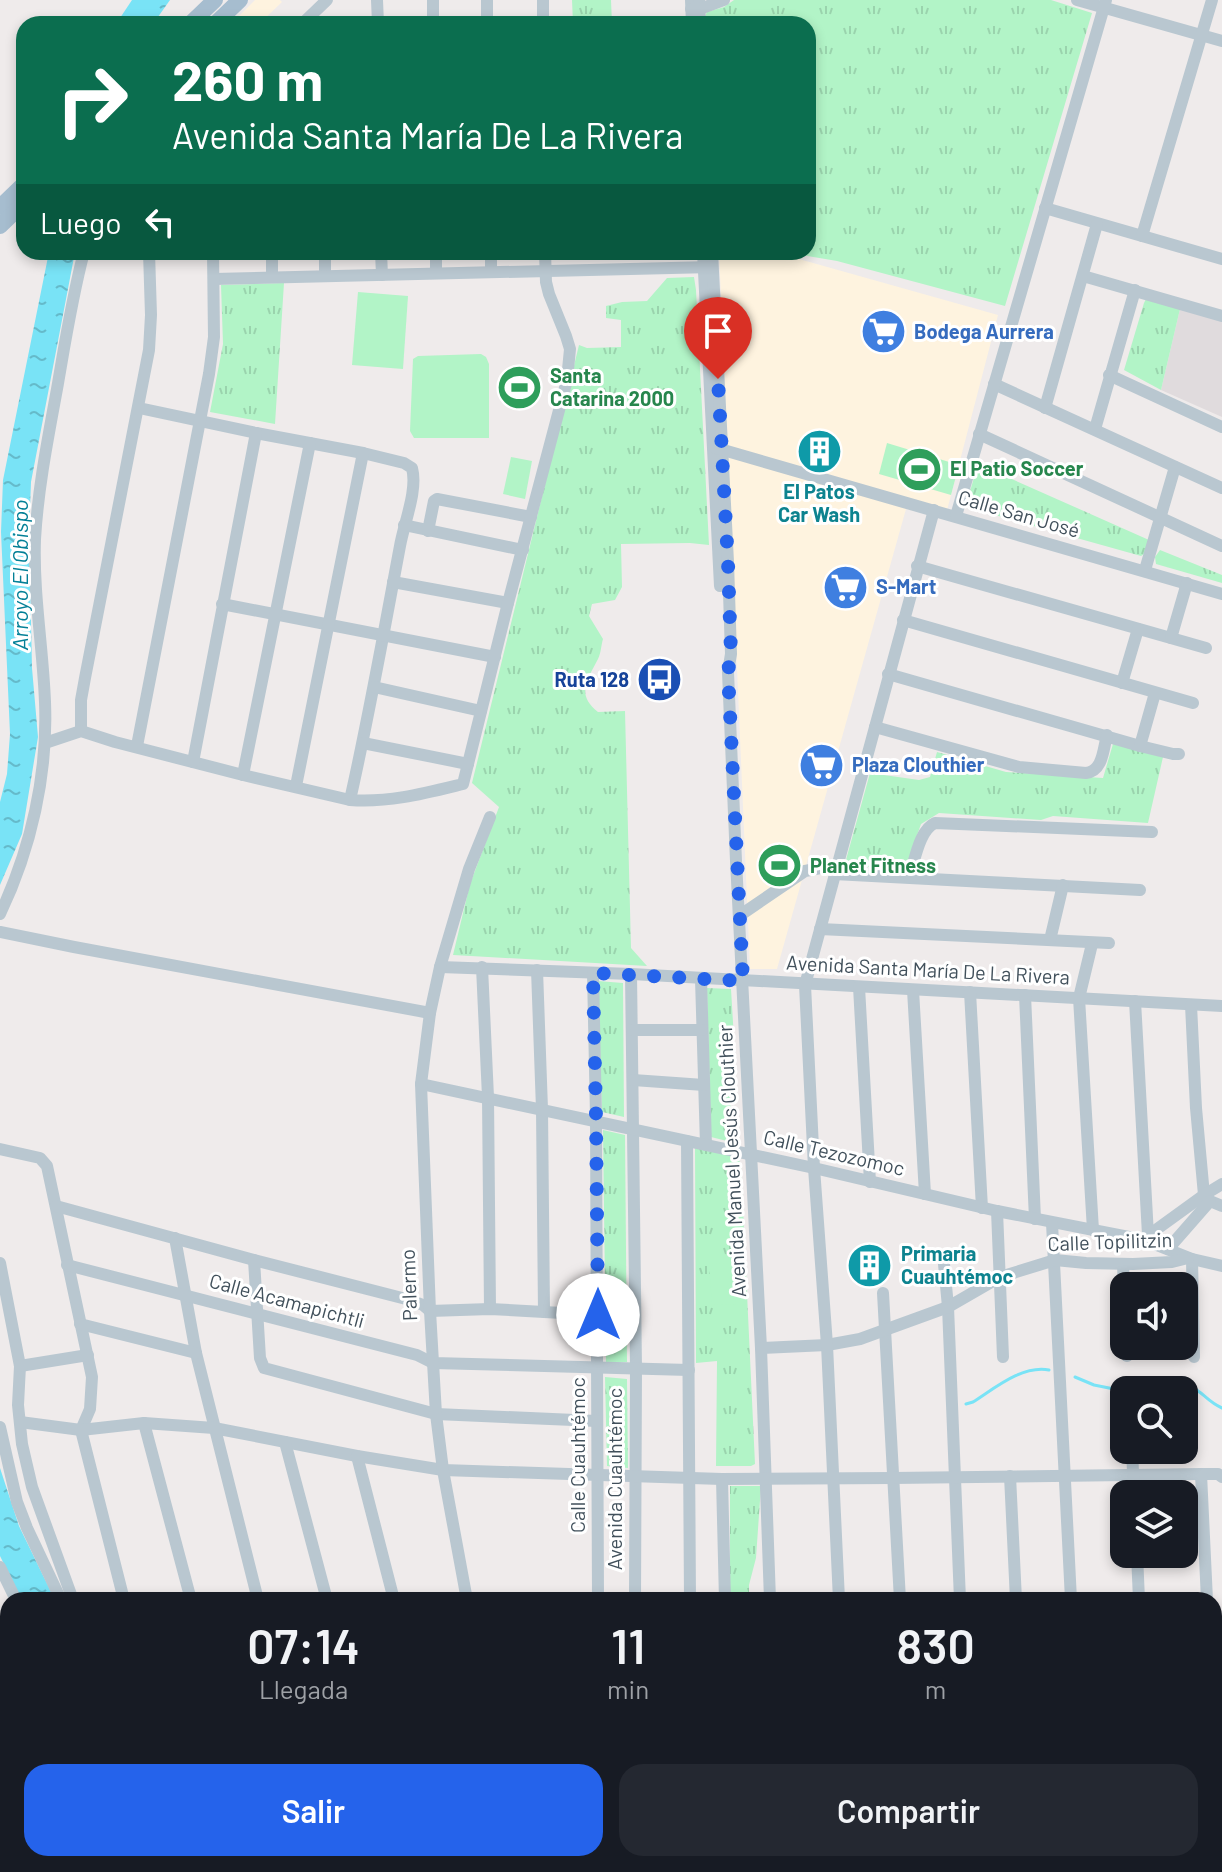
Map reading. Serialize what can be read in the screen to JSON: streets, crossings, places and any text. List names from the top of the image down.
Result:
{
  "streets": {
    "street": [
      "Calle San José",
      "Avenida Santa María De La Rivera",
      "Calle Tezozomoc",
      "Avenida Manuel Jesús Clouthier",
      "Calle Topilitzin",
      "Palermo",
      "Calle Acamapichtli",
      "Calle Cuauhtémoc",
      "Avenida Cuauhtémoc"
    ]
  },
  "crossings": [
    ["Calle San José", "Avenida Manuel Jesús Clouthier"],
    ["Avenida Santa María De La Rivera", "Avenida Manuel Jesús Clouthier"],
    ["Avenida Santa María De La Rivera", "Palermo"],
    ["Avenida Santa María De La Rivera", "Calle Cuauhtémoc"],
    ["Avenida Santa María De La Rivera", "Avenida Cuauhtémoc"],
    ["Calle Tezozomoc", "Avenida Manuel Jesús Clouthier"],
    ["Calle Tezozomoc", "Calle Topilitzin"],
    ["Calle Tezozomoc", "Palermo"],
    ["Calle Tezozomoc", "Calle Cuauhtémoc"],
    ["Calle Tezozomoc", "Avenida Cuauhtémoc"],
    ["Avenida Manuel Jesús Clouthier", "Calle Topilitzin"],
    ["Palermo", "Calle Acamapichtli"],
    ["Calle Acamapichtli", "Calle Cuauhtémoc"],
    ["Calle Acamapichtli", "Avenida Cuauhtémoc"]
  ],
  "water": ["Arroyo El Obispo"],
  "places": {
    "supermarket": ["Bodega Aurrera", "S-Mart", "Plaza Clouthier"],
    "sports": ["Santa Catarina 2000", "El Patio Soccer", "Planet Fitness"],
    "building": ["El Patos Car Wash", "Primaria Cuauhtémoc"],
    "bus stop": ["Ruta 128"]
  },
  "page": {
    "turn": ["260 m", "Avenida Santa María De La Rivera"],
    "then": "Luego",
    "eta": [
      "07:14",
      "Llegada",
      "11",
      "min",
      "830",
      "m"
    ],
    "buttons": ["Salir", "Compartir"]
  }
}
